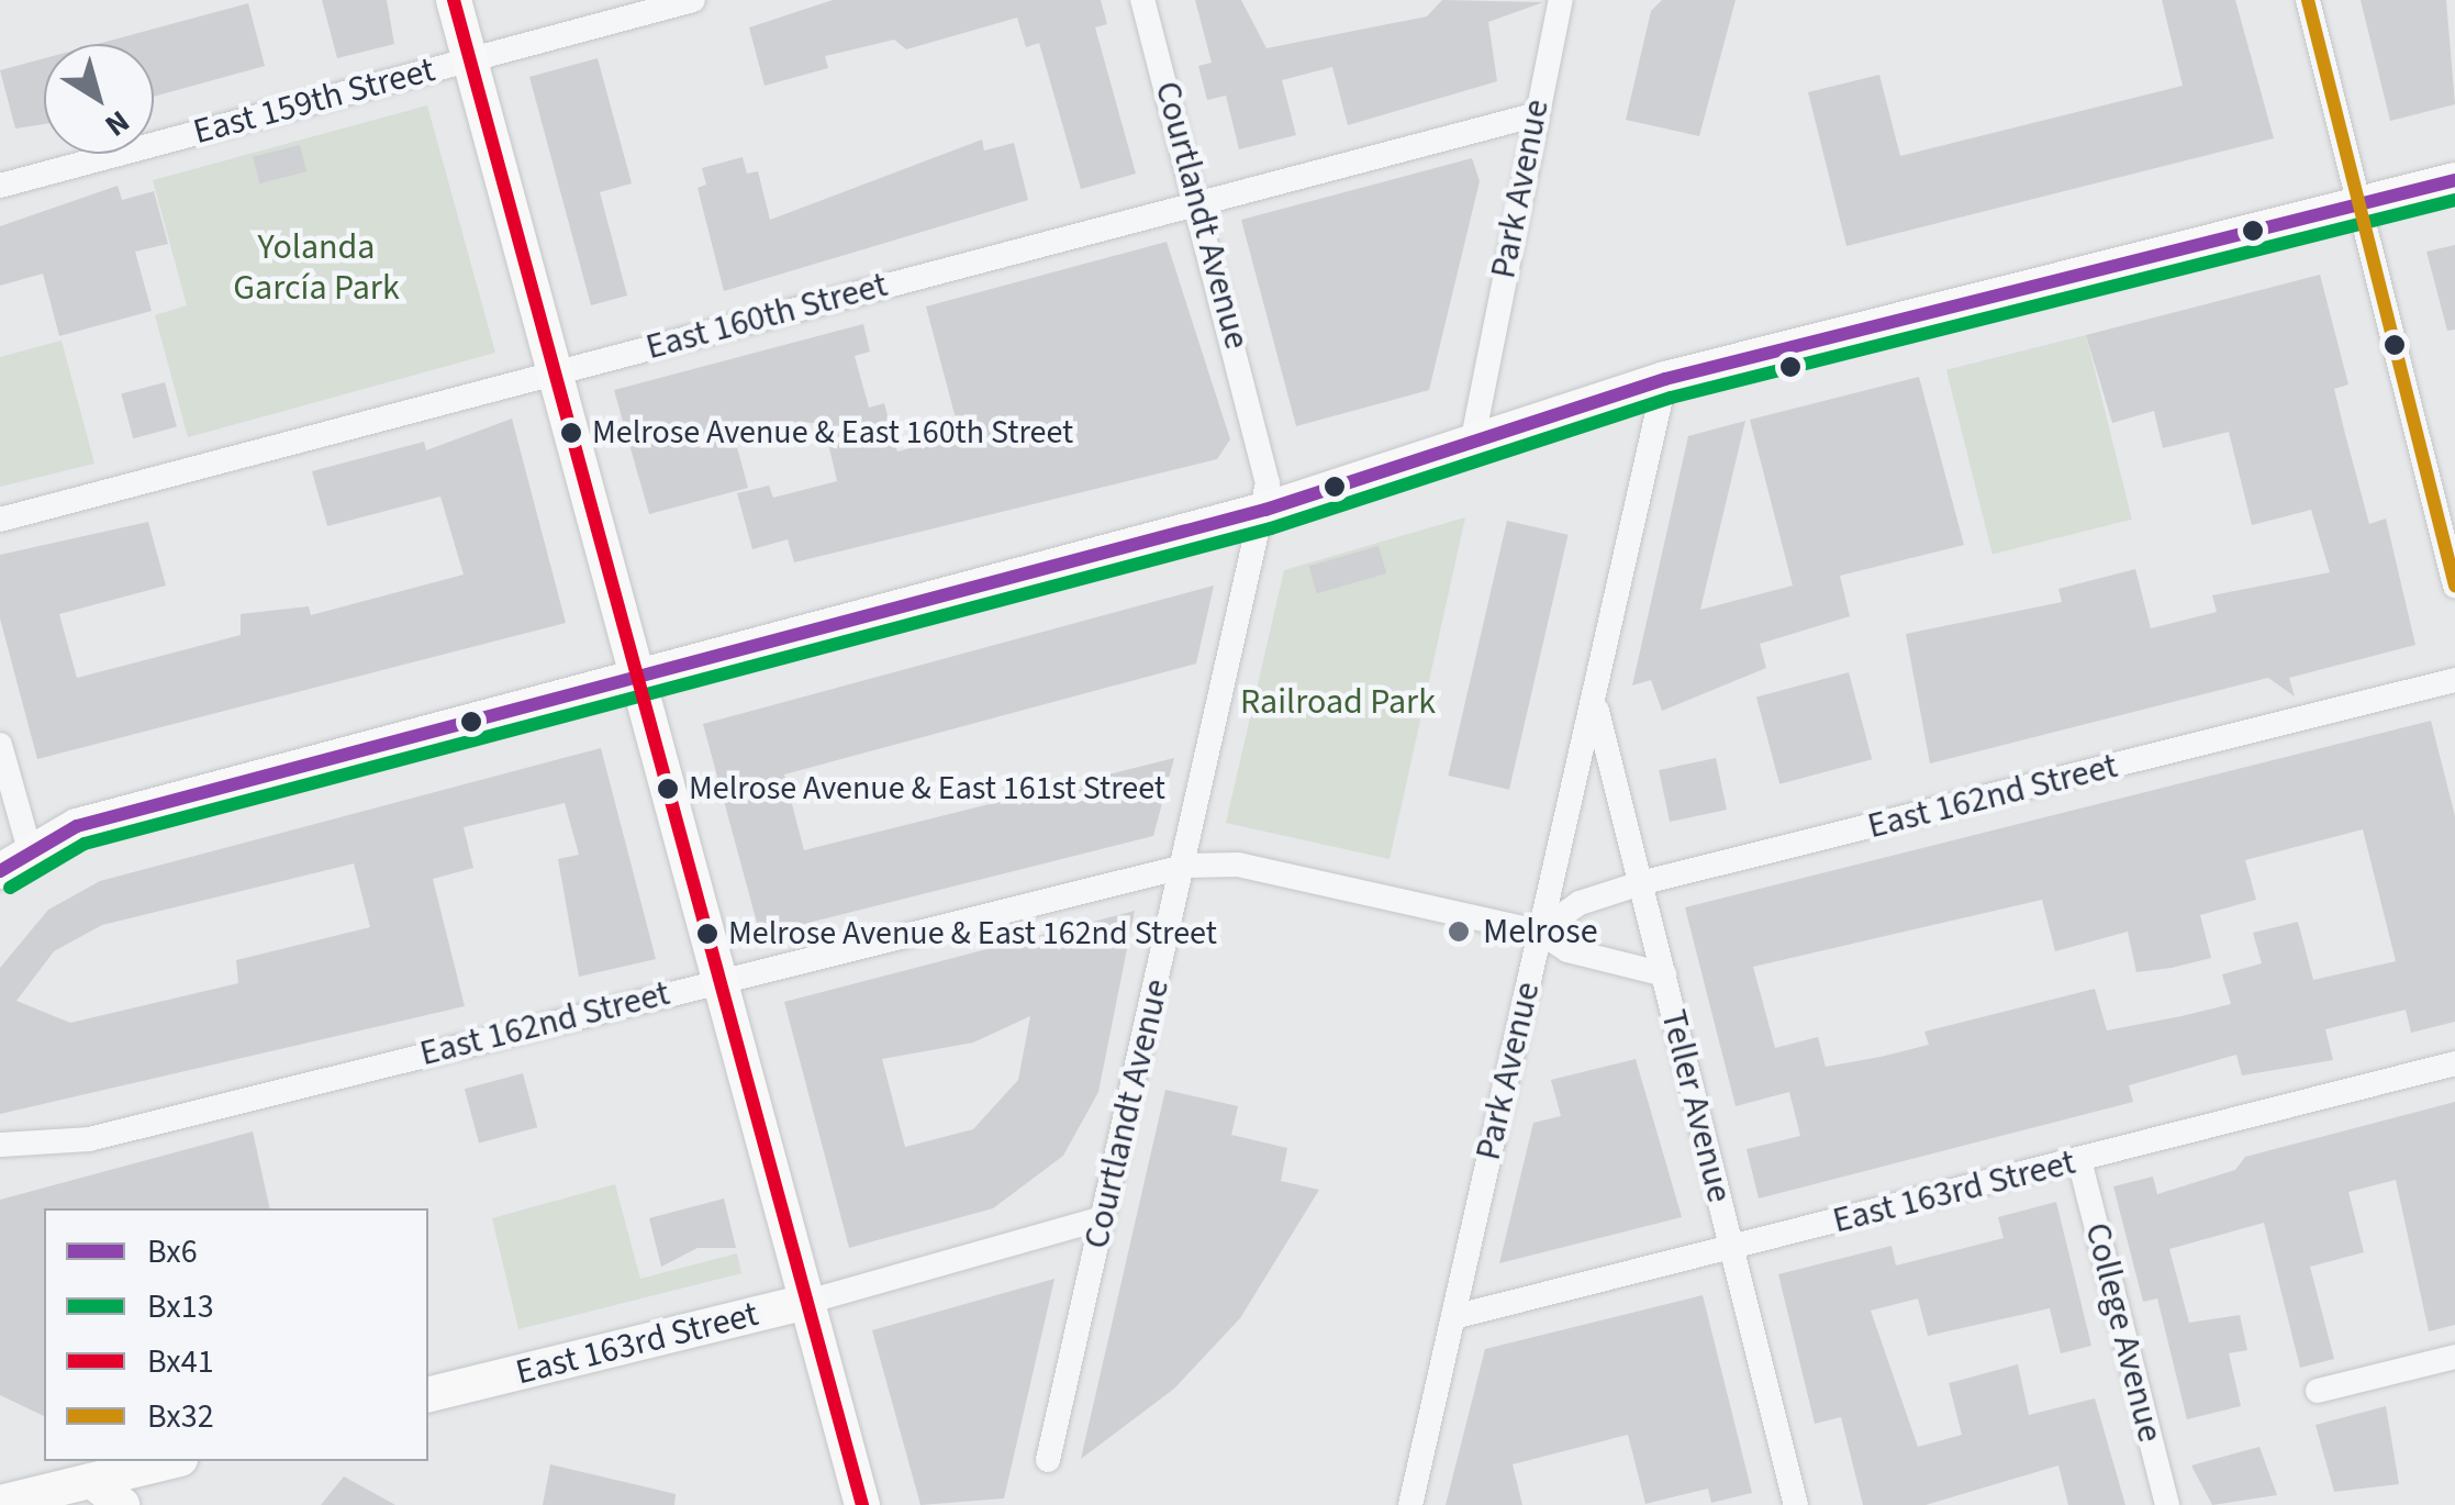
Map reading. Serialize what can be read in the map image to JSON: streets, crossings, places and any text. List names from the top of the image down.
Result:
{
  "streets": {
    "main road": ["East 163rd Street"],
    "street": [
      "East 159th Street",
      "Park Avenue",
      "Courtlandt Avenue",
      "East 160th Street",
      "East 162nd Street",
      "Teller Avenue",
      "College Avenue"
    ]
  },
  "crossings": [
    ["Park Avenue", "East 160th Street"],
    ["Park Avenue", "East 162nd Street"],
    ["Park Avenue", "Teller Avenue"],
    ["Park Avenue", "East 163rd Street"],
    ["Courtlandt Avenue", "East 160th Street"],
    ["Courtlandt Avenue", "East 162nd Street"],
    ["Courtlandt Avenue", "East 163rd Street"],
    ["East 162nd Street", "Teller Avenue"],
    ["Teller Avenue", "East 163rd Street"],
    ["East 163rd Street", "College Avenue"]
  ],
  "parks": ["Yolanda García Park", "Railroad Park"],
  "places": [
    "Melrose Avenue & East 160th Street",
    "Melrose Avenue & East 161st Street",
    "Melrose",
    "Melrose Avenue & East 162nd Street"
  ],
  "lines": [
    "transit line Bx41",
    "transit line Bx32",
    "transit line Bx6",
    "transit line Bx13"
  ],
  "legend": [
    "Bx6",
    "Bx13",
    "Bx41",
    "Bx32"
  ],
  "north": "bottom right"
}
